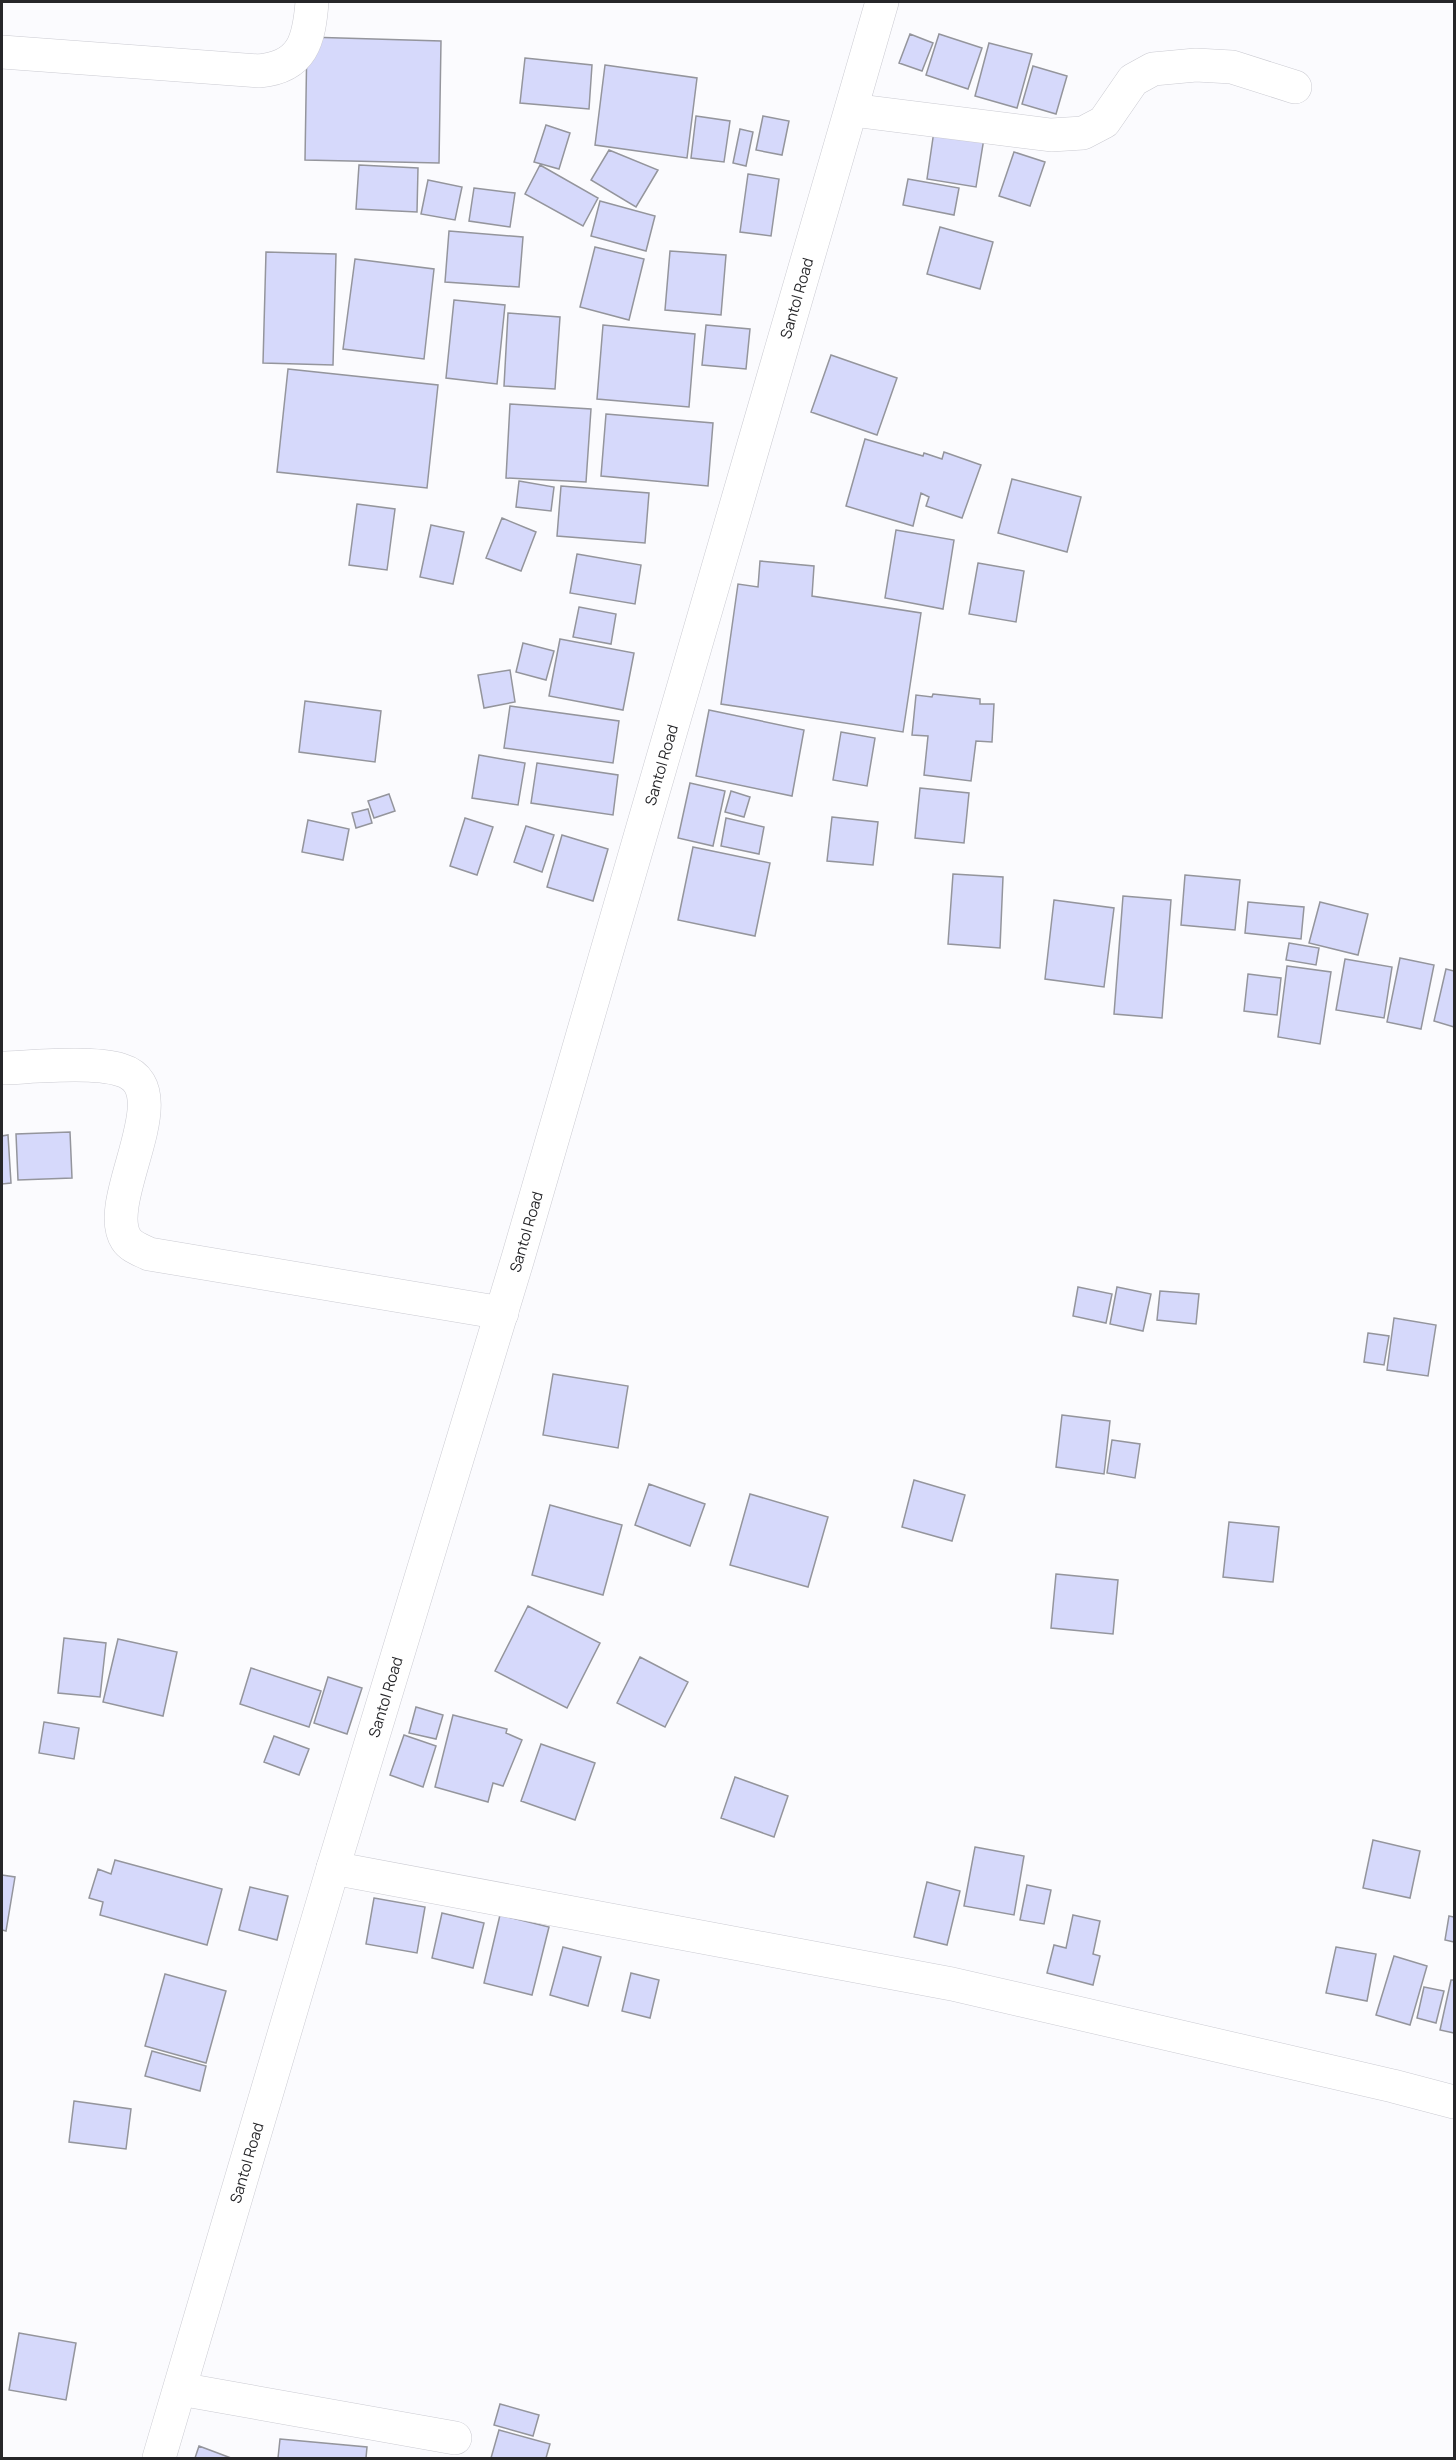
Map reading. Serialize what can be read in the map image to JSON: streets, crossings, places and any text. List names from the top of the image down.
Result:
{
  "streets": {
    "street": ["Santol Road"]
  }
}
